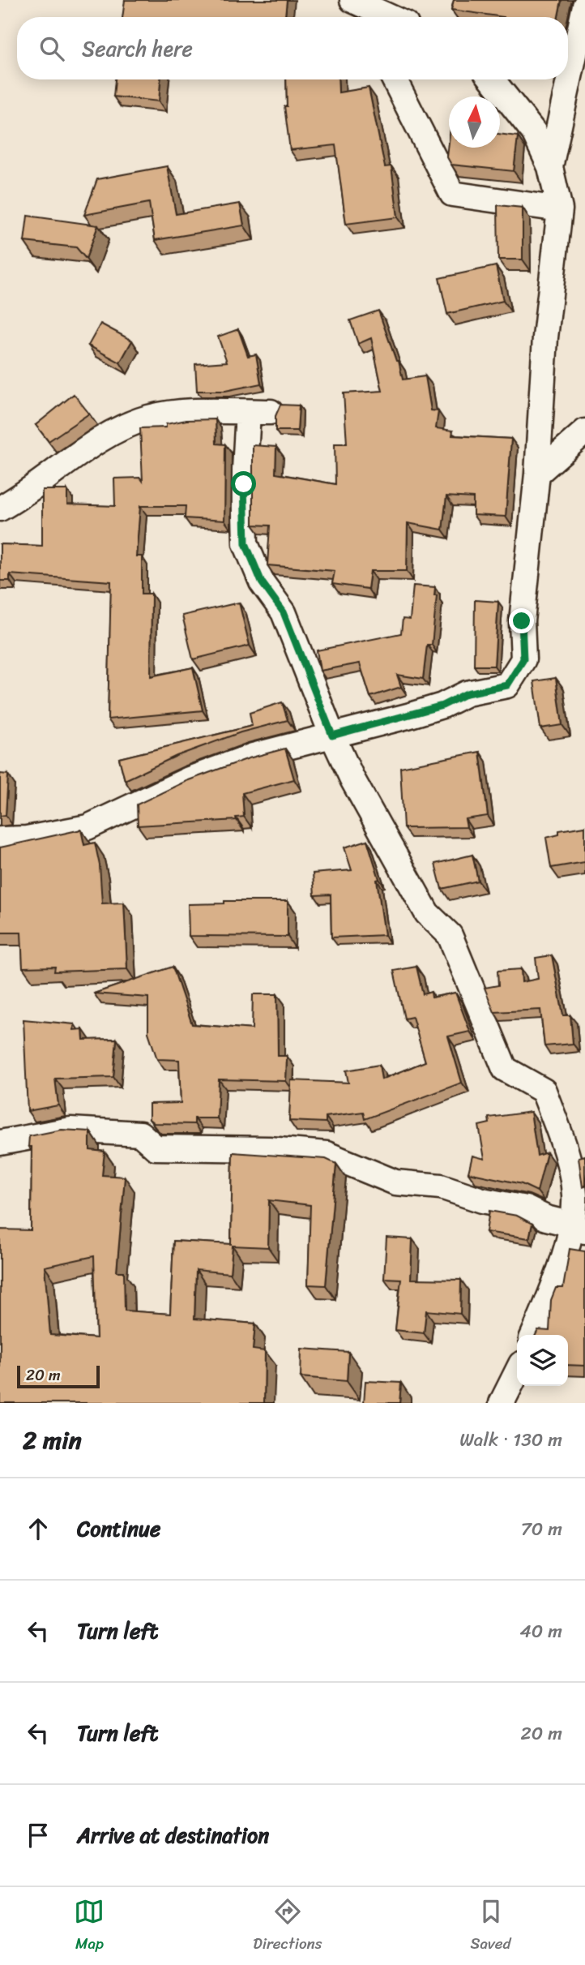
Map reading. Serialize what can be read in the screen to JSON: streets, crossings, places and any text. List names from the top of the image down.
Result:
{
  "scale_bar": "20 m",
  "north": "top",
  "page": {
    "search": "Search here",
    "scale": "20 m",
    "heading": ["2 min", "Walk · 130 m"],
    "list": [
      ["Continue", "70 m"],
      ["Turn left", "40 m"],
      ["Turn left", "20 m"],
      "Arrive at destination"
    ],
    "nav": ["Map", "Directions", "Saved"]
  }
}
